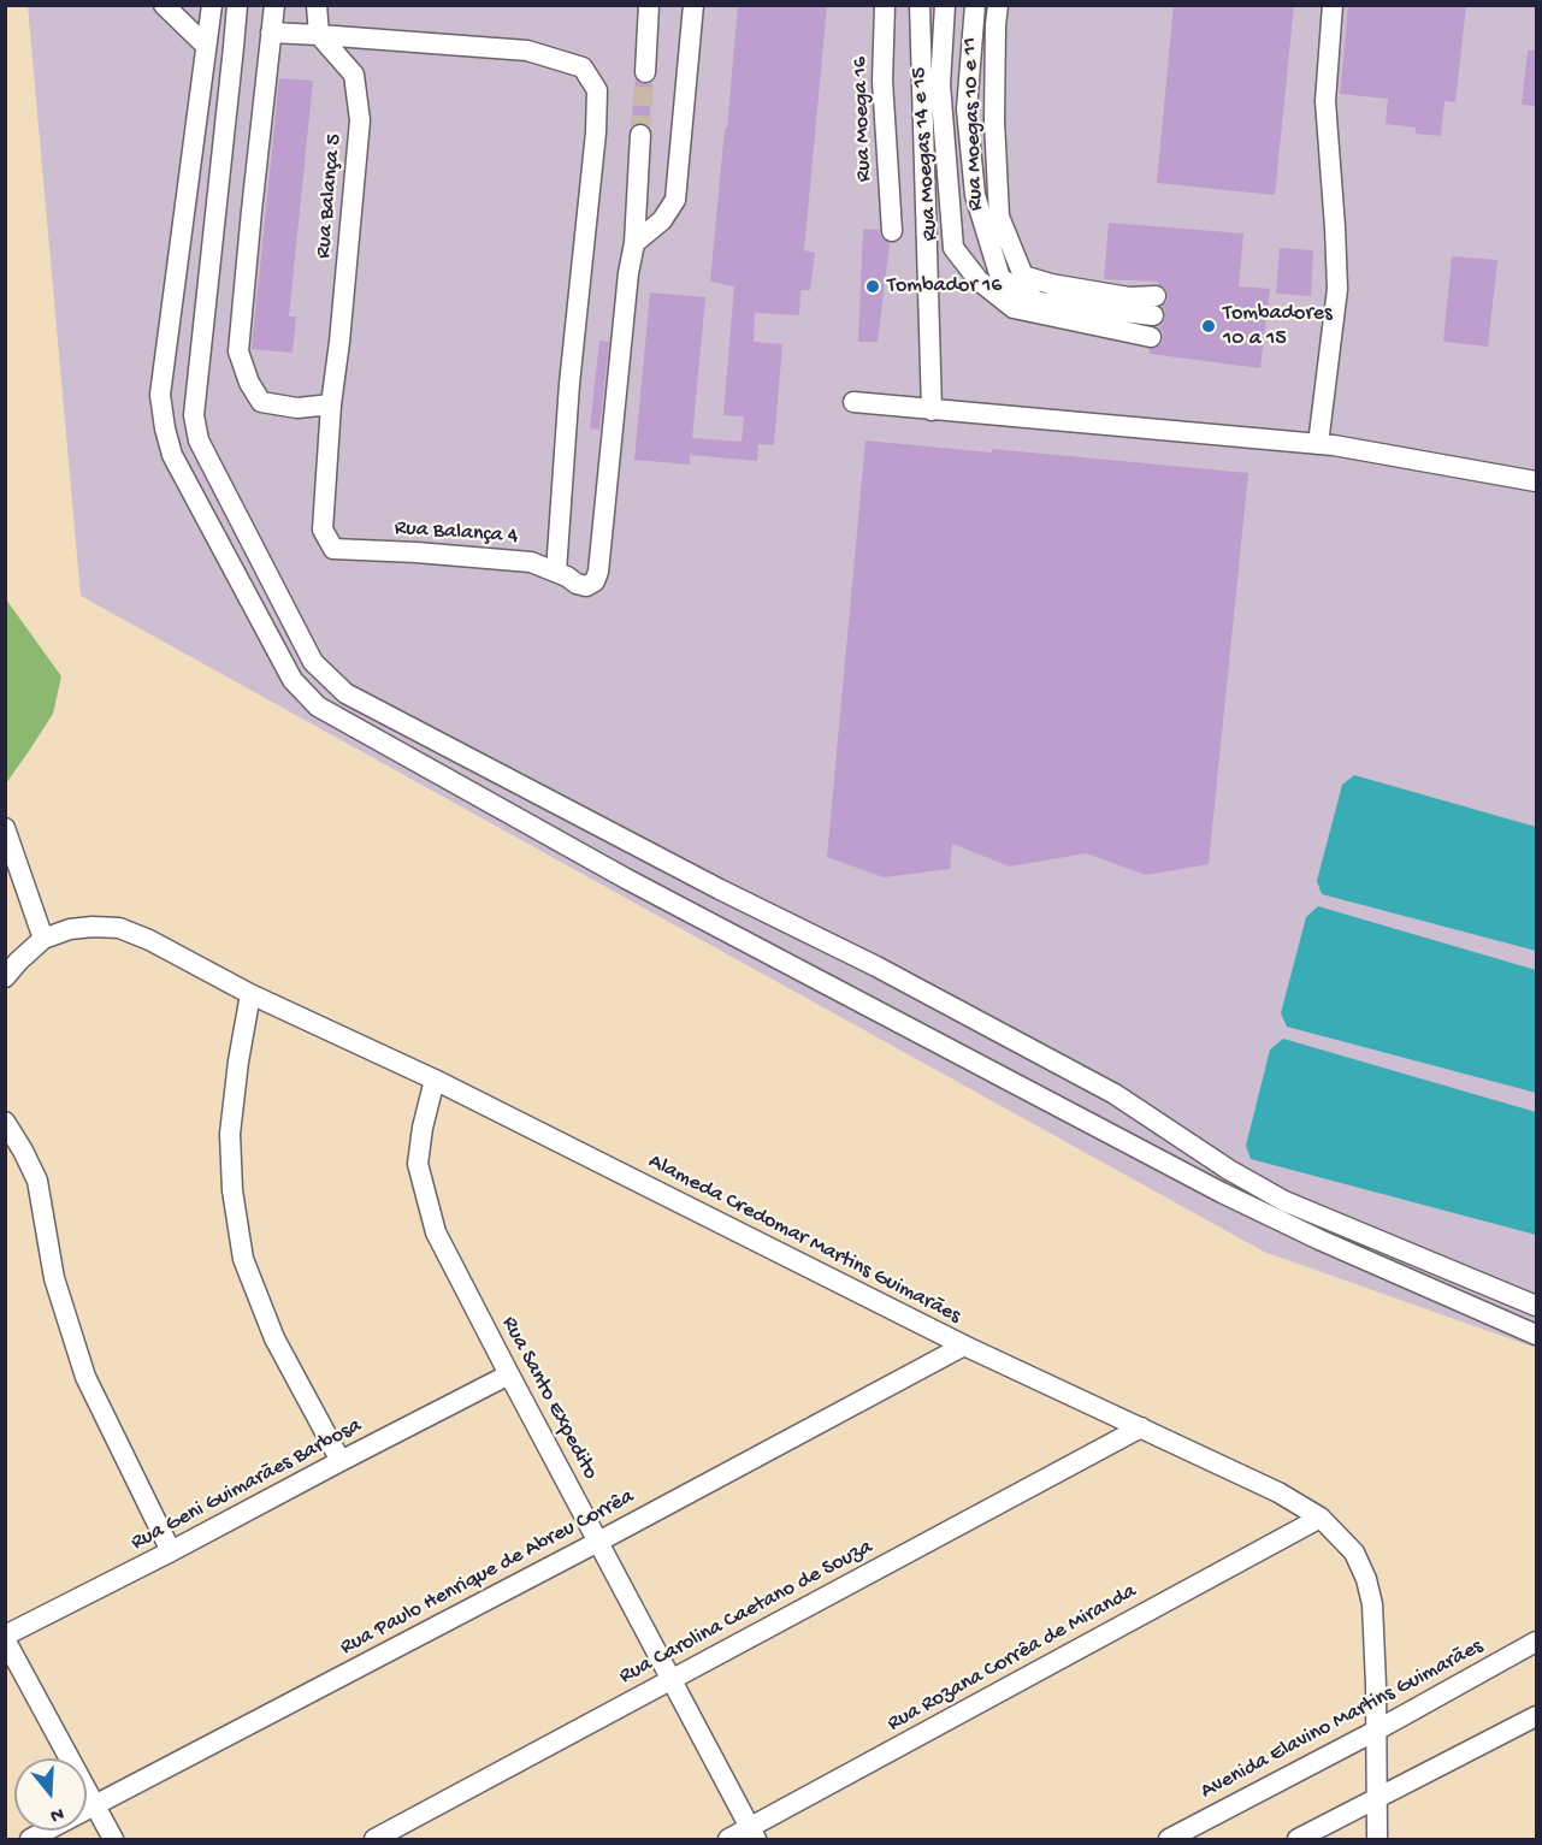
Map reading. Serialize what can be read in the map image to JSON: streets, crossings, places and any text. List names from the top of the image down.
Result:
{
  "streets": {
    "street": [
      "Rua Moega 16",
      "Rua Moegas 10 e 11",
      "Rua Moegas 14 e 15",
      "Rua Balança 5",
      "Rua Balança 4",
      "Alameda Credomar Martins Guimarães",
      "Rua Santo Expedito",
      "Rua Geni Guimarães Barbosa",
      "Rua Paulo Henrique de Abreu Corrêa",
      "Rua Carolina Caetano de Souza",
      "Rua Rozana Corrêa de Miranda",
      "Avenida Elavino Martins Guimarães"
    ]
  },
  "crossings": [
    ["Rua Balança 5", "Rua Balança 4"],
    ["Alameda Credomar Martins Guimarães", "Rua Santo Expedito"],
    ["Alameda Credomar Martins Guimarães", "Rua Paulo Henrique de Abreu Corrêa"],
    ["Alameda Credomar Martins Guimarães", "Rua Carolina Caetano de Souza"],
    ["Alameda Credomar Martins Guimarães", "Rua Rozana Corrêa de Miranda"],
    ["Alameda Credomar Martins Guimarães", "Avenida Elavino Martins Guimarães"],
    ["Rua Santo Expedito", "Rua Geni Guimarães Barbosa"],
    ["Rua Santo Expedito", "Rua Paulo Henrique de Abreu Corrêa"],
    ["Rua Santo Expedito", "Rua Carolina Caetano de Souza"],
    ["Rua Santo Expedito", "Rua Rozana Corrêa de Miranda"]
  ],
  "places": ["Tombador 16", "Tombadores 10 a 15"],
  "north": "bottom"
}
